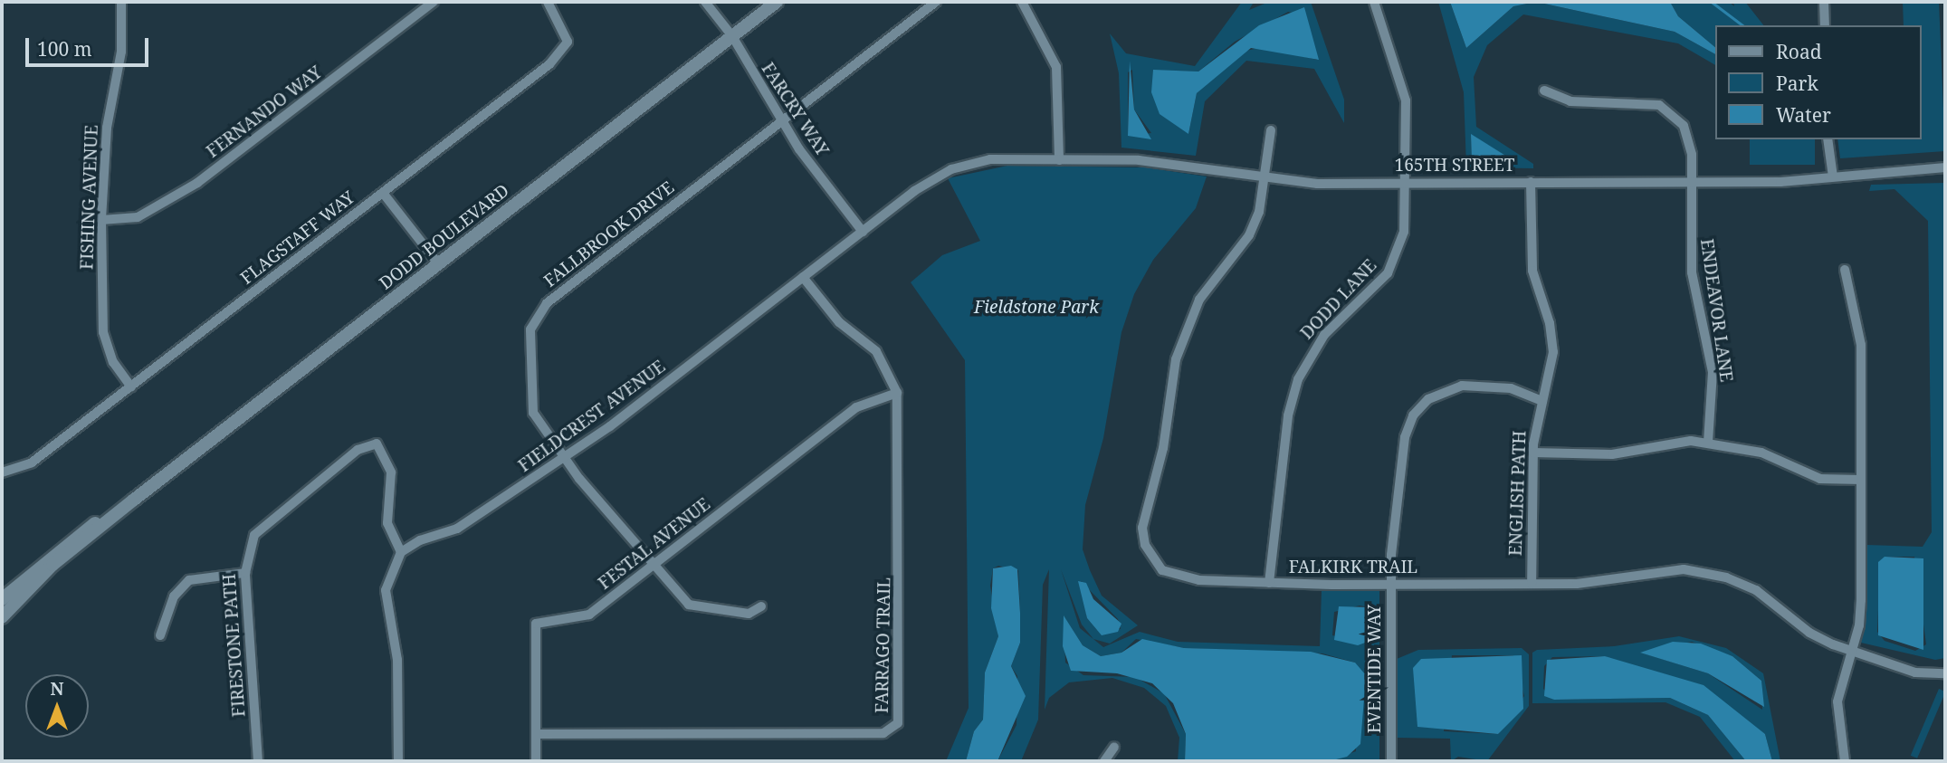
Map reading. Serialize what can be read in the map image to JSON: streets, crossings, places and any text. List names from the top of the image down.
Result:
{
  "streets": {
    "street": [
      "FARCRY WAY",
      "FERNANDO WAY",
      "165TH STREET",
      "FISHING AVENUE",
      "FALLBROOK DRIVE",
      "DODD BOULEVARD",
      "FLAGSTAFF WAY",
      "DODD LANE",
      "ENDEAVOR LANE",
      "FIELDCREST AVENUE",
      "ENGLISH PATH",
      "FESTAL AVENUE",
      "FALKIRK TRAIL",
      "FIRESTONE PATH",
      "FARRAGO TRAIL",
      "EVENTIDE WAY"
    ]
  },
  "crossings": [
    ["FARCRY WAY", "FALLBROOK DRIVE"],
    ["FARCRY WAY", "DODD BOULEVARD"],
    ["FARCRY WAY", "FIELDCREST AVENUE"],
    ["FERNANDO WAY", "FISHING AVENUE"],
    ["165TH STREET", "DODD LANE"],
    ["165TH STREET", "ENDEAVOR LANE"],
    ["165TH STREET", "FIELDCREST AVENUE"],
    ["165TH STREET", "ENGLISH PATH"],
    ["165TH STREET", "FALKIRK TRAIL"],
    ["FISHING AVENUE", "FLAGSTAFF WAY"],
    ["FALLBROOK DRIVE", "FIELDCREST AVENUE"],
    ["FALLBROOK DRIVE", "FESTAL AVENUE"],
    ["DODD LANE", "FALKIRK TRAIL"],
    ["FIELDCREST AVENUE", "FIRESTONE PATH"],
    ["FIELDCREST AVENUE", "FARRAGO TRAIL"],
    ["ENGLISH PATH", "FALKIRK TRAIL"],
    ["ENGLISH PATH", "EVENTIDE WAY"],
    ["FESTAL AVENUE", "FARRAGO TRAIL"],
    ["FALKIRK TRAIL", "EVENTIDE WAY"]
  ],
  "parks": ["Fieldstone Park"],
  "legend": ["Road", "Park", "Water"],
  "scale_bar": "100 m",
  "north": "top"
}
